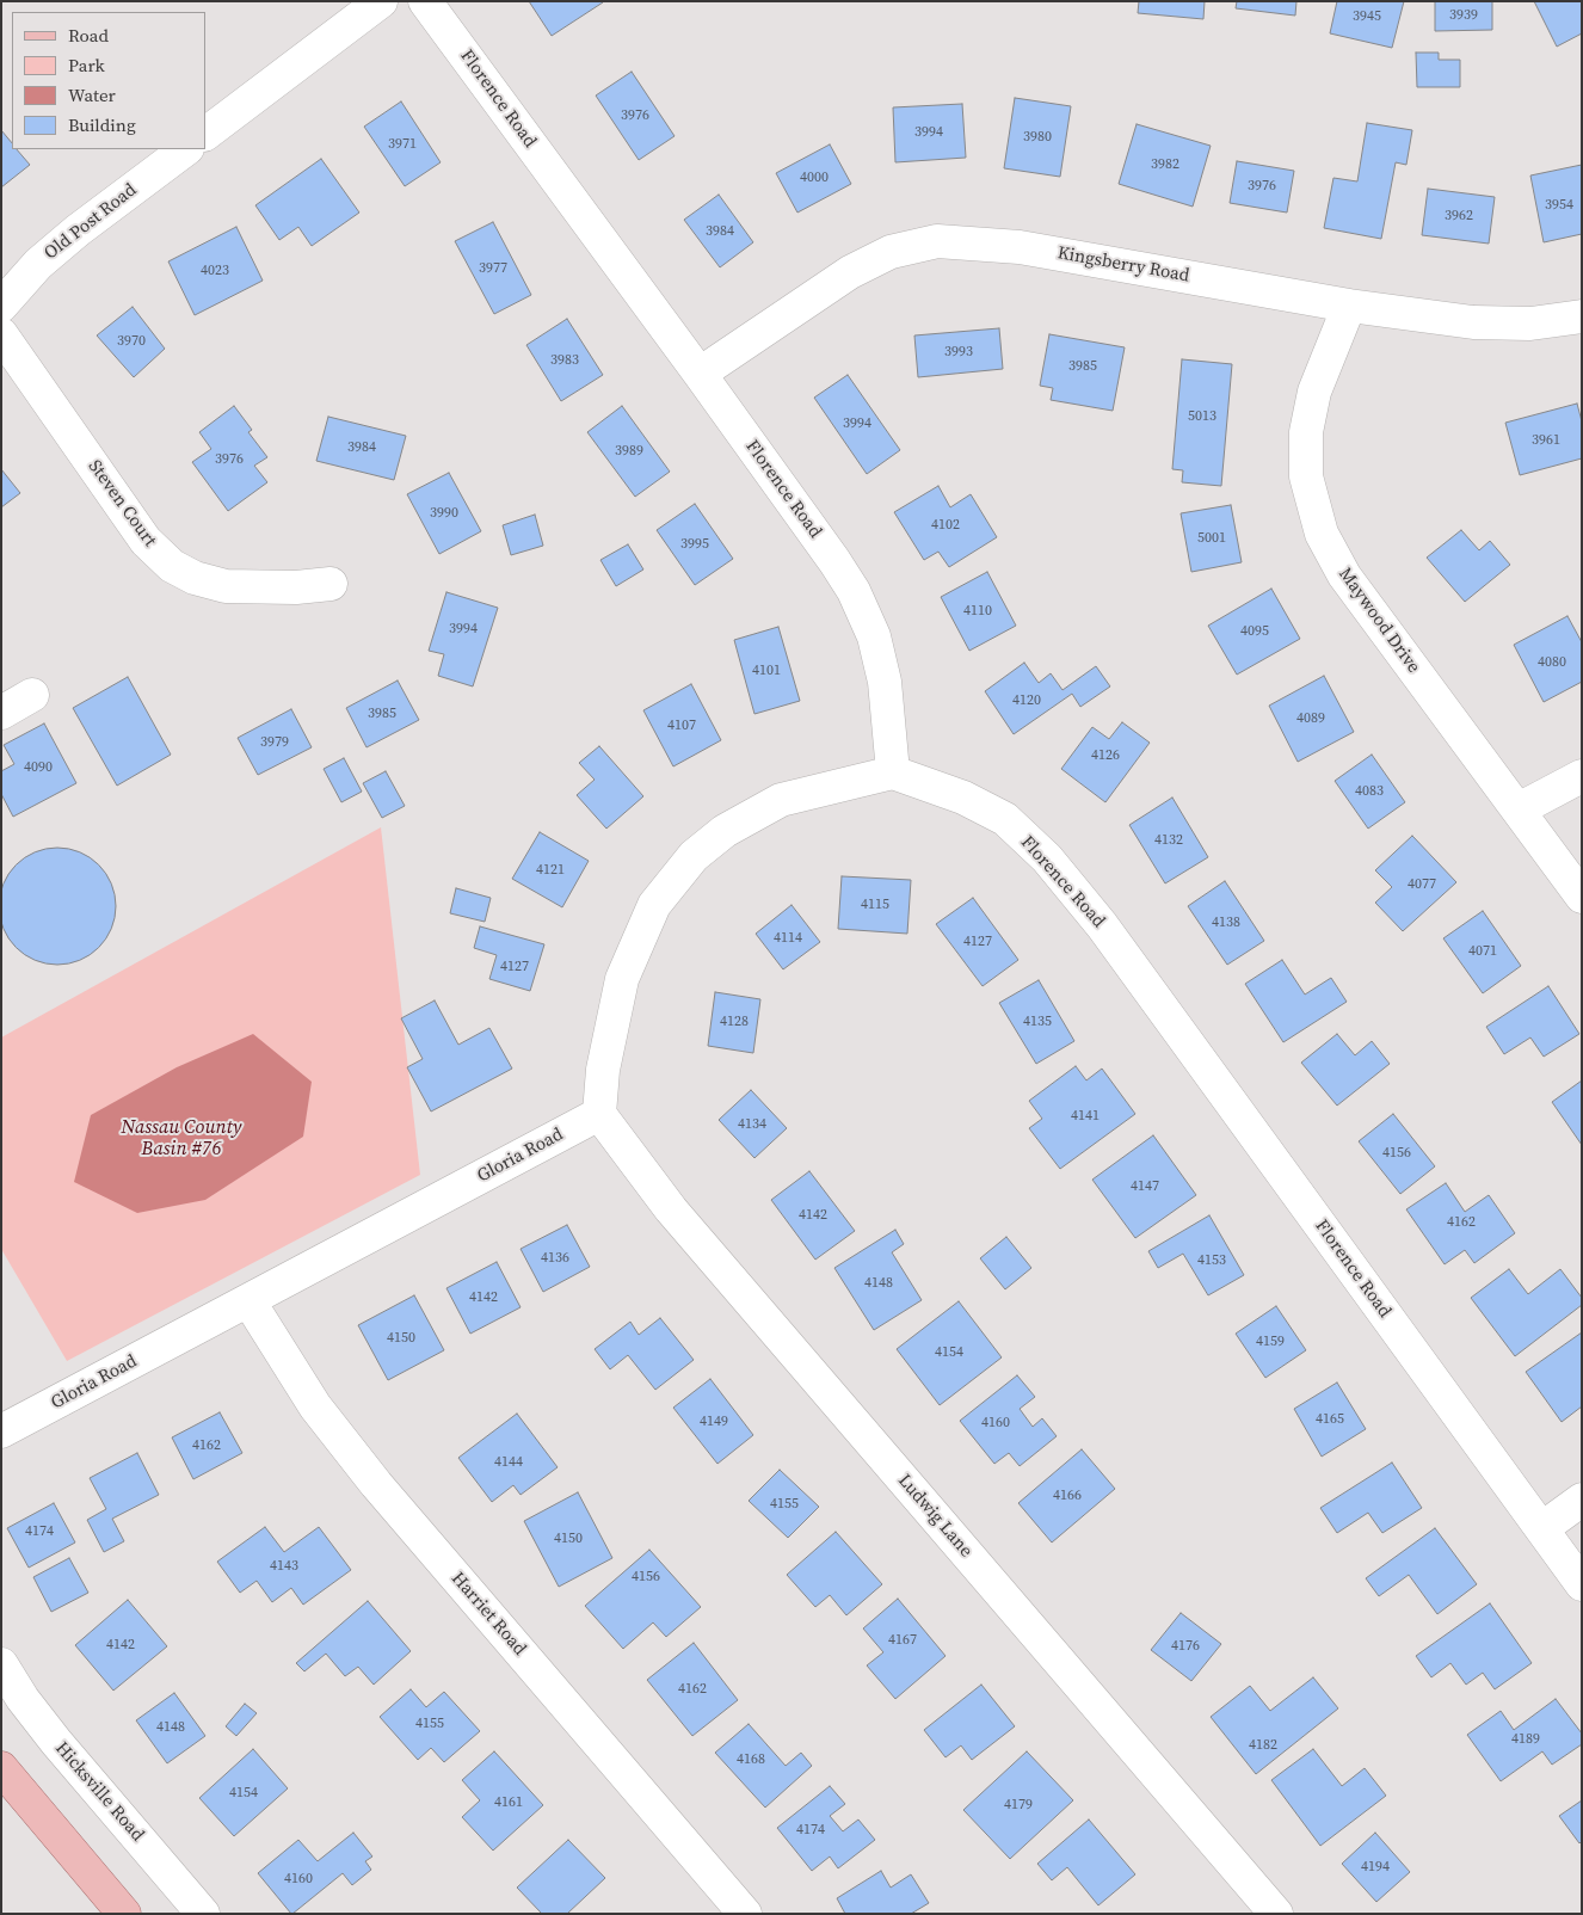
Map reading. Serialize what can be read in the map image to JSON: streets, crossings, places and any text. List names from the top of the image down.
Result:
{
  "streets": {
    "street": [
      "Florence Road",
      "Old Post Road",
      "Kingsberry Road",
      "Steven Court",
      "Maywood Drive",
      "Gloria Road",
      "Ludwig Lane",
      "Harriet Road",
      "Hicksville Road"
    ]
  },
  "crossings": [
    ["Florence Road", "Kingsberry Road"],
    ["Kingsberry Road", "Maywood Drive"],
    ["Gloria Road", "Ludwig Lane"],
    ["Gloria Road", "Harriet Road"]
  ],
  "water": ["Nassau County Basin #76"],
  "house_numbers": [
    "3939",
    "3945",
    "3976",
    "3994",
    "3980",
    "3971",
    "3982",
    "4000",
    "3976",
    "3954",
    "3962",
    "3984",
    "3977",
    "4023",
    "3970",
    "3993",
    "3983",
    "3985",
    "5013",
    "3994",
    "3961",
    "3984",
    "3989",
    "3976",
    "3990",
    "4102",
    "5001",
    "3995",
    "4110",
    "3994",
    "4095",
    "4080",
    "4101",
    "4120",
    "3985",
    "4089",
    "4107",
    "3979",
    "4126",
    "4090",
    "4083",
    "4132",
    "4121",
    "4077",
    "4115",
    "4138",
    "4114",
    "4127",
    "4071",
    "4127",
    "4128",
    "4135",
    "4141",
    "4134",
    "4156",
    "4147",
    "4142",
    "4162",
    "4136",
    "4153",
    "4148",
    "4142",
    "4150",
    "4159",
    "4154",
    "4165",
    "4149",
    "4160",
    "4162",
    "4144",
    "4166",
    "4155",
    "4174",
    "4150",
    "4143",
    "4156",
    "4167",
    "4142",
    "4176",
    "4162",
    "4155",
    "4148",
    "4189",
    "4182",
    "4168",
    "4154",
    "4161",
    "4179",
    "4174",
    "4194",
    "4160"
  ],
  "legend": [
    "Road",
    "Park",
    "Water",
    "Building"
  ]
}
